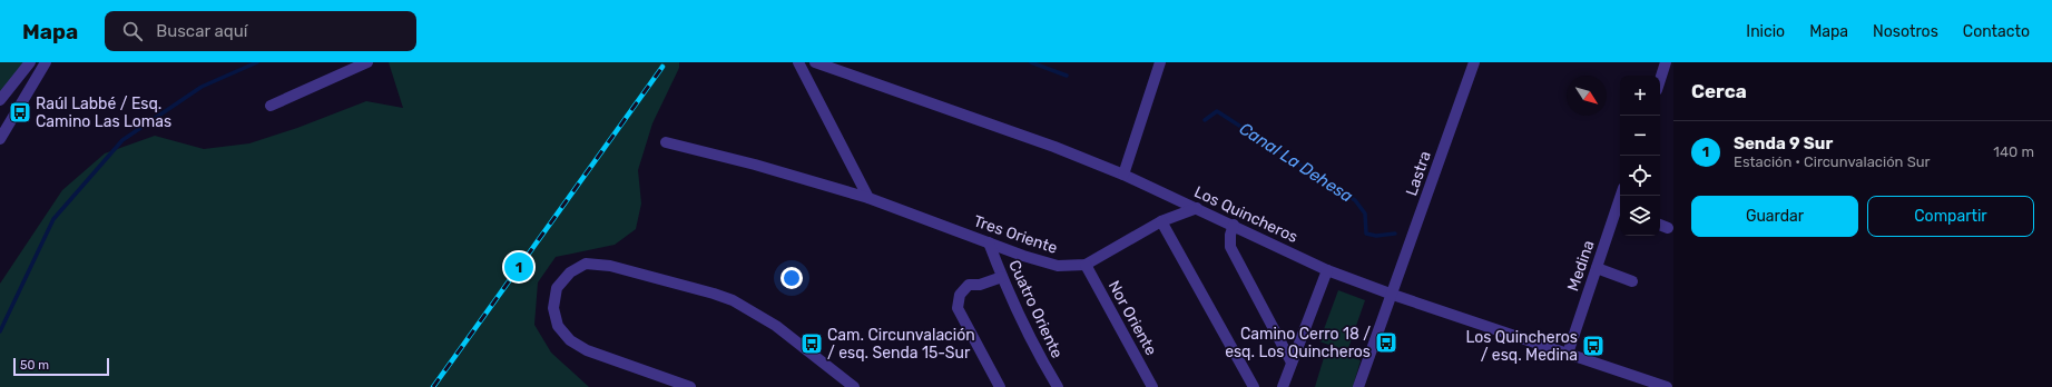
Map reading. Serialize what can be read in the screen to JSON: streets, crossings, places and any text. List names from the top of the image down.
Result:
{
  "streets": {
    "street": [
      "Lastra",
      "Los Quincheros",
      "Tres Oriente",
      "Medina",
      "Cuatro Oriente",
      "Nor Oriente"
    ]
  },
  "crossings": [
    ["Lastra", "Los Quincheros"],
    ["Los Quincheros", "Tres Oriente"],
    ["Los Quincheros", "Medina"],
    ["Tres Oriente", "Cuatro Oriente"],
    ["Tres Oriente", "Nor Oriente"]
  ],
  "water": ["Canal La Dehesa"],
  "places": {
    "bus stop": [
      "Raúl Labbé / Esq. Camino Las Lomas",
      "Camino Cerro 18 / esq. Los Quincheros",
      "Cam. Circunvalación / esq. Senda 15-Sur",
      "Los Quincheros / esq. Medina"
    ]
  },
  "scale_bar": "50 m",
  "north": "bottom right",
  "page": {
    "header": "Mapa",
    "search": "Buscar aquí",
    "nav": [
      "Inicio",
      "Mapa",
      "Nosotros",
      "Contacto"
    ],
    "heading": "Cerca",
    "map_buttons": ["+", "−"],
    "list": [
      {
        "mark": "1",
        "name": "Senda 9 Sur",
        "note": "Estación · Circunvalación Sur",
        "value": "140 m"
      }
    ],
    "buttons": ["Guardar", "Compartir"],
    "pins": "1",
    "scale": "50 m"
  }
}
